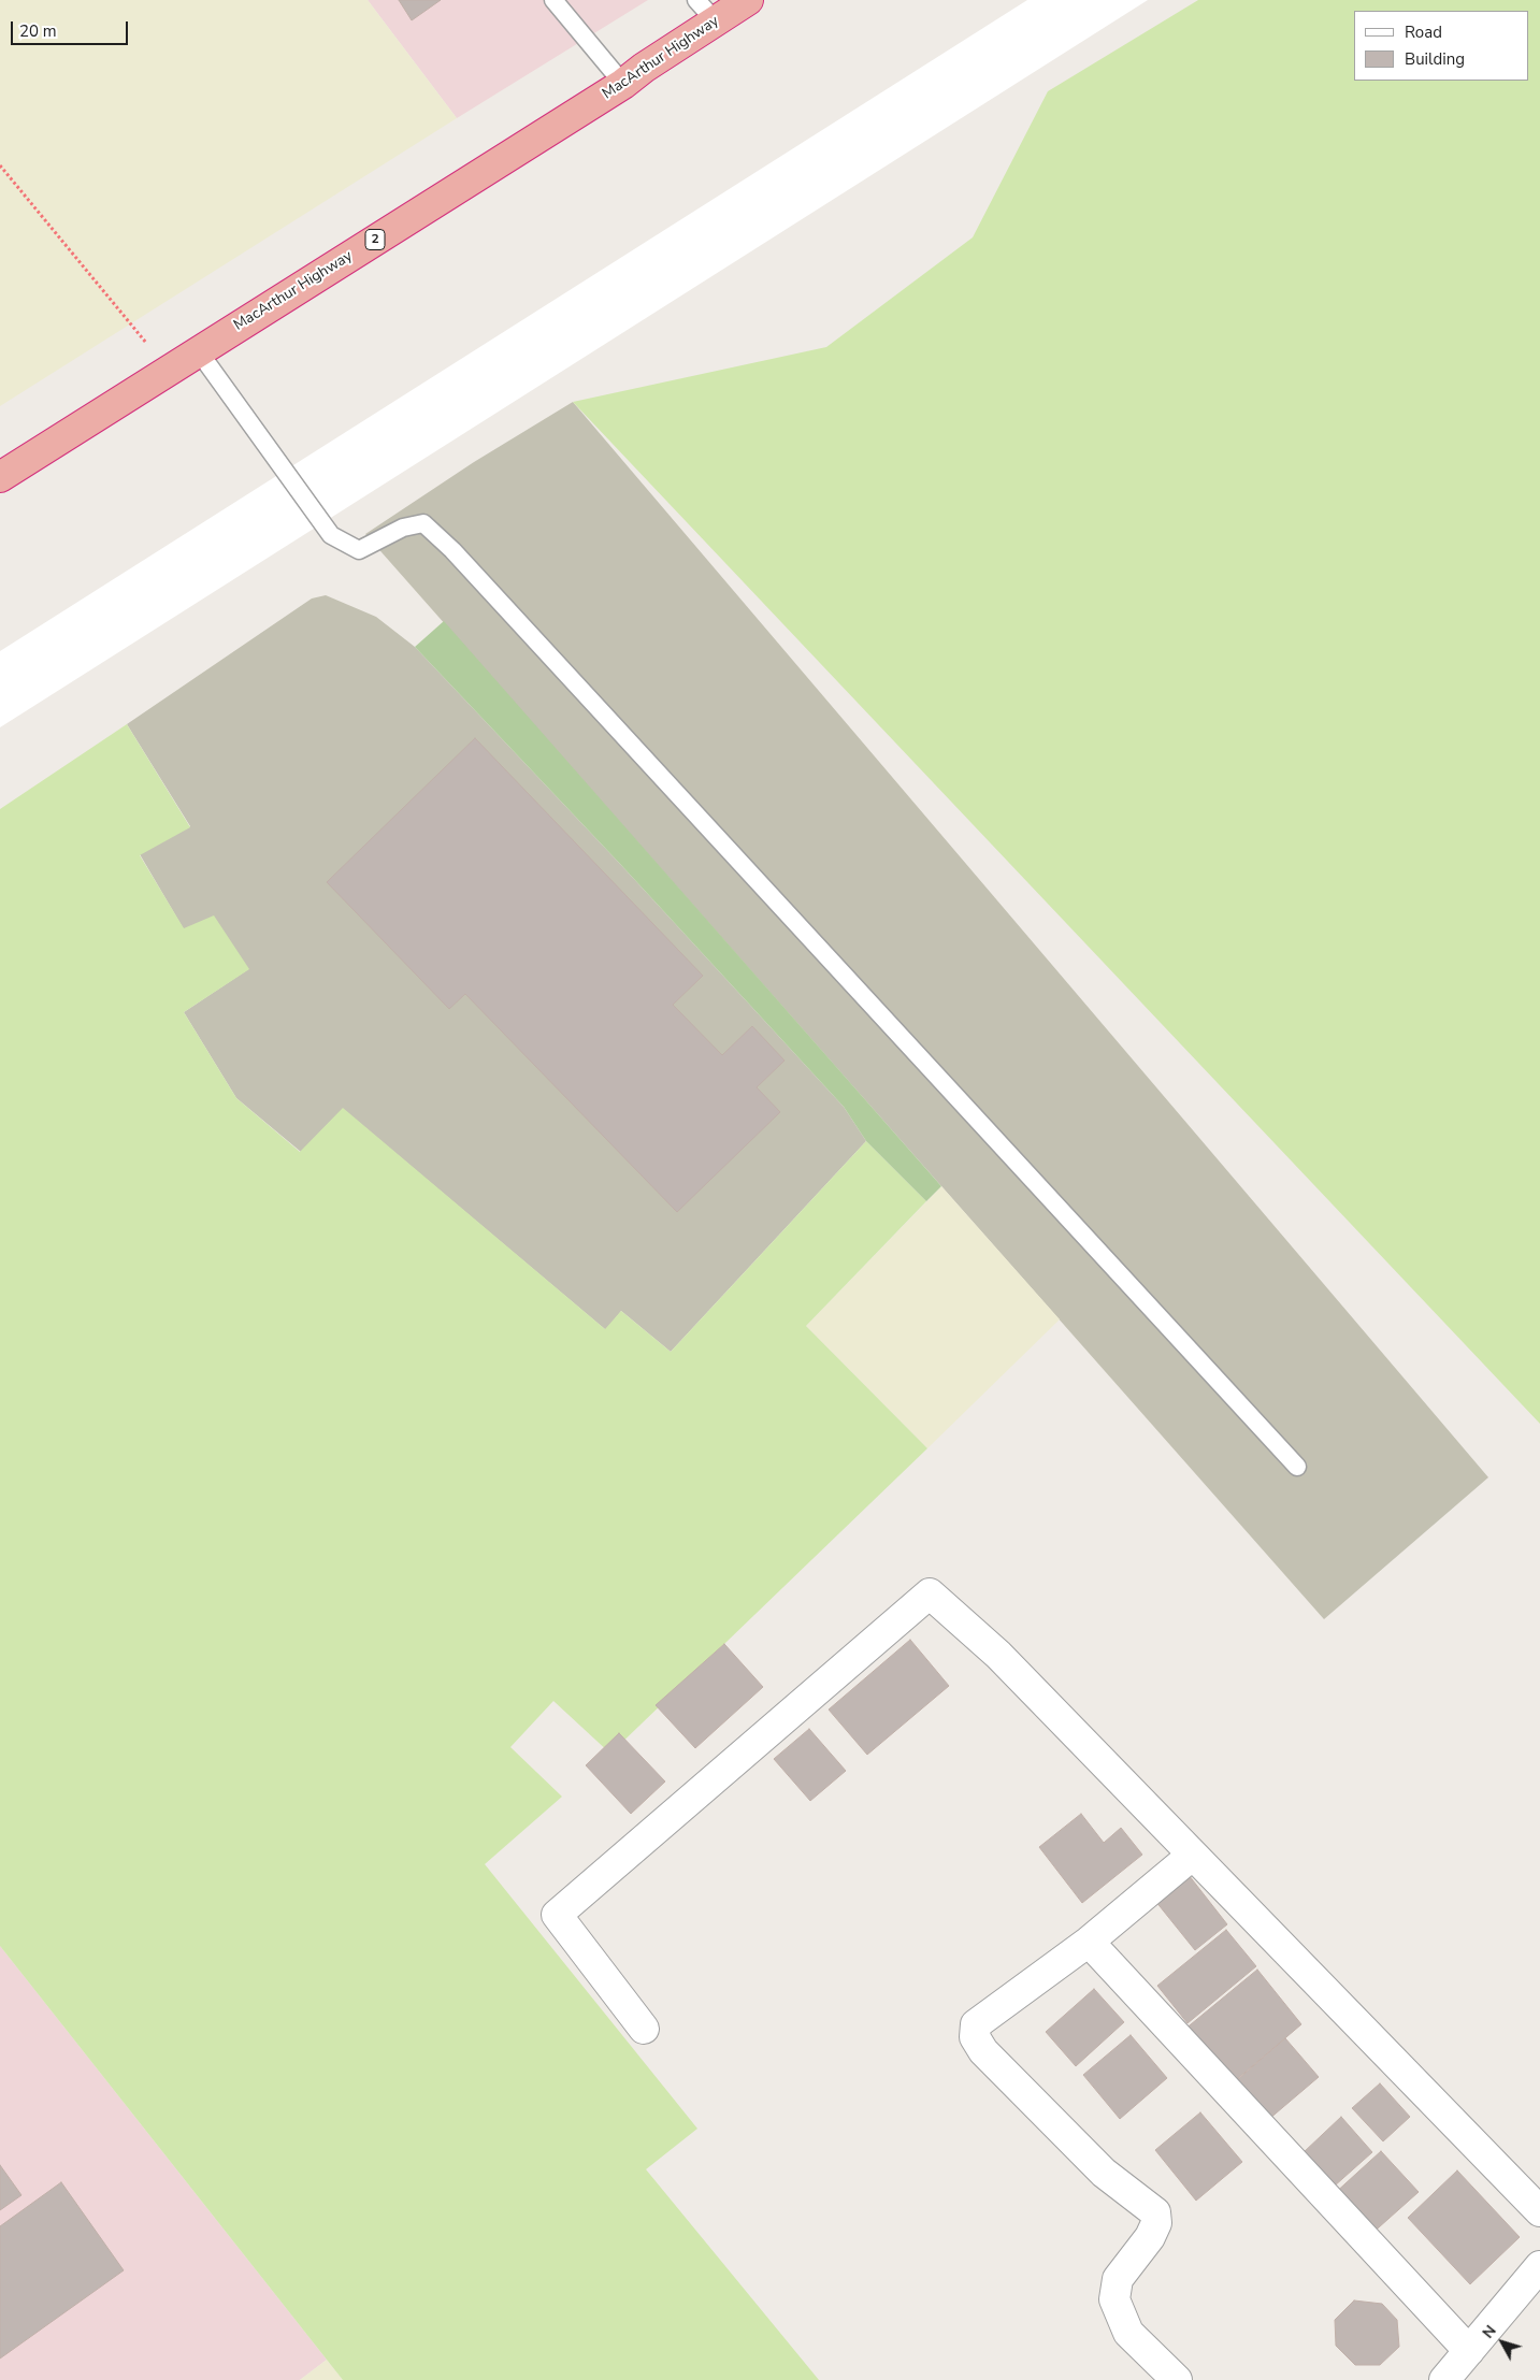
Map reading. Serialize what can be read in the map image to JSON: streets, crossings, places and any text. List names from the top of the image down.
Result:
{
  "streets": {
    "highway": ["MacArthur Highway", "2"]
  },
  "legend": ["Road", "Building"],
  "scale_bar": "20 m",
  "north": "top left"
}
